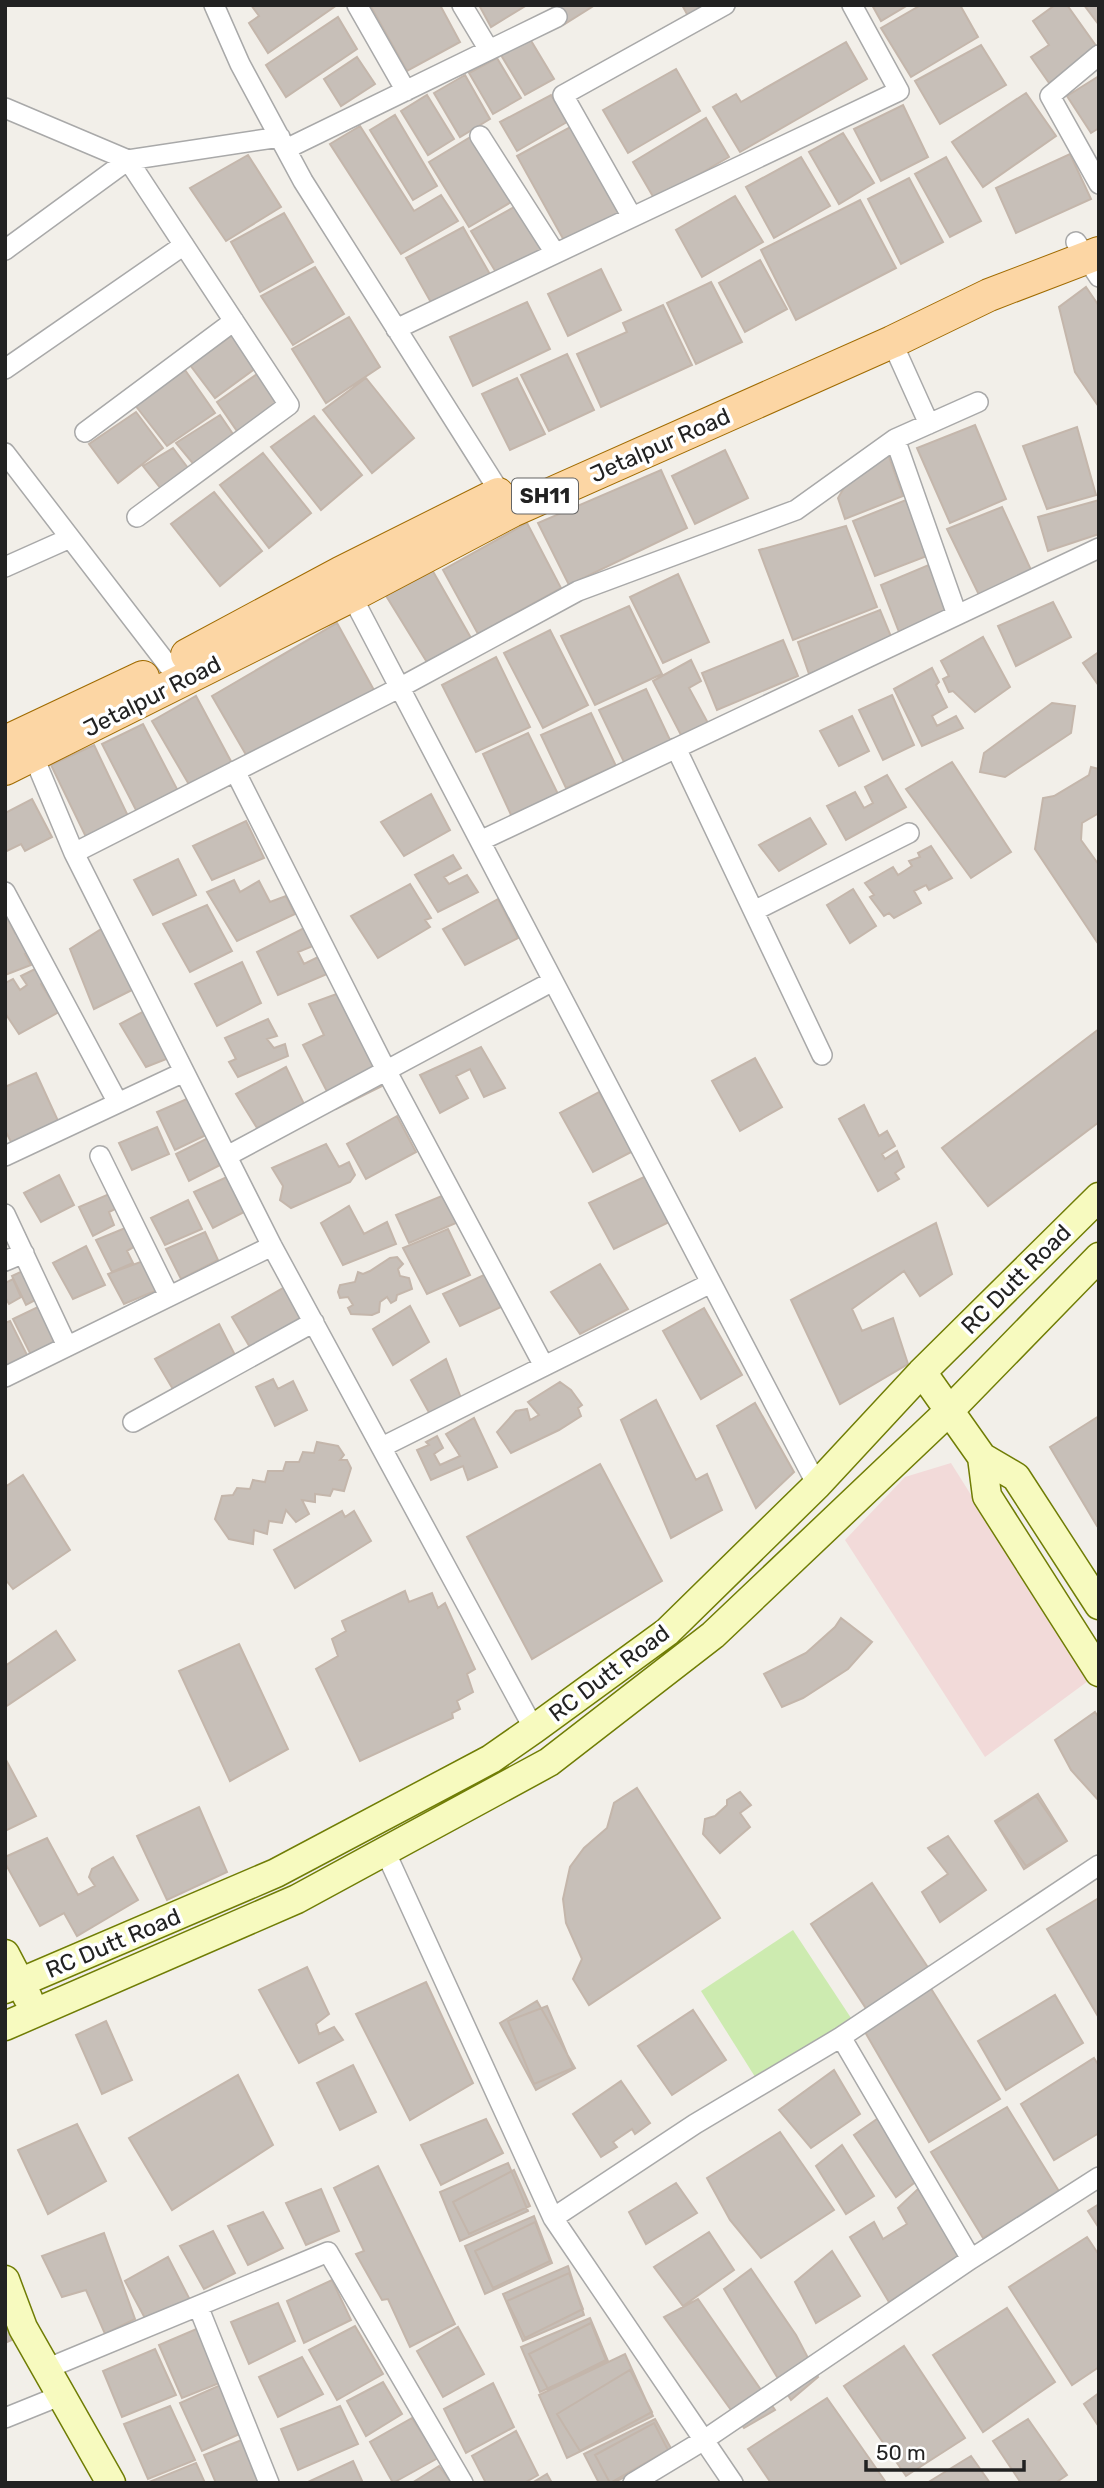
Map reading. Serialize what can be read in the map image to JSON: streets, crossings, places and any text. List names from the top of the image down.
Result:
{
  "streets": {
    "main road": ["Jetalpur Road", "SH11", "RC Dutt Road"]
  },
  "scale_bar": "50 m"
}
